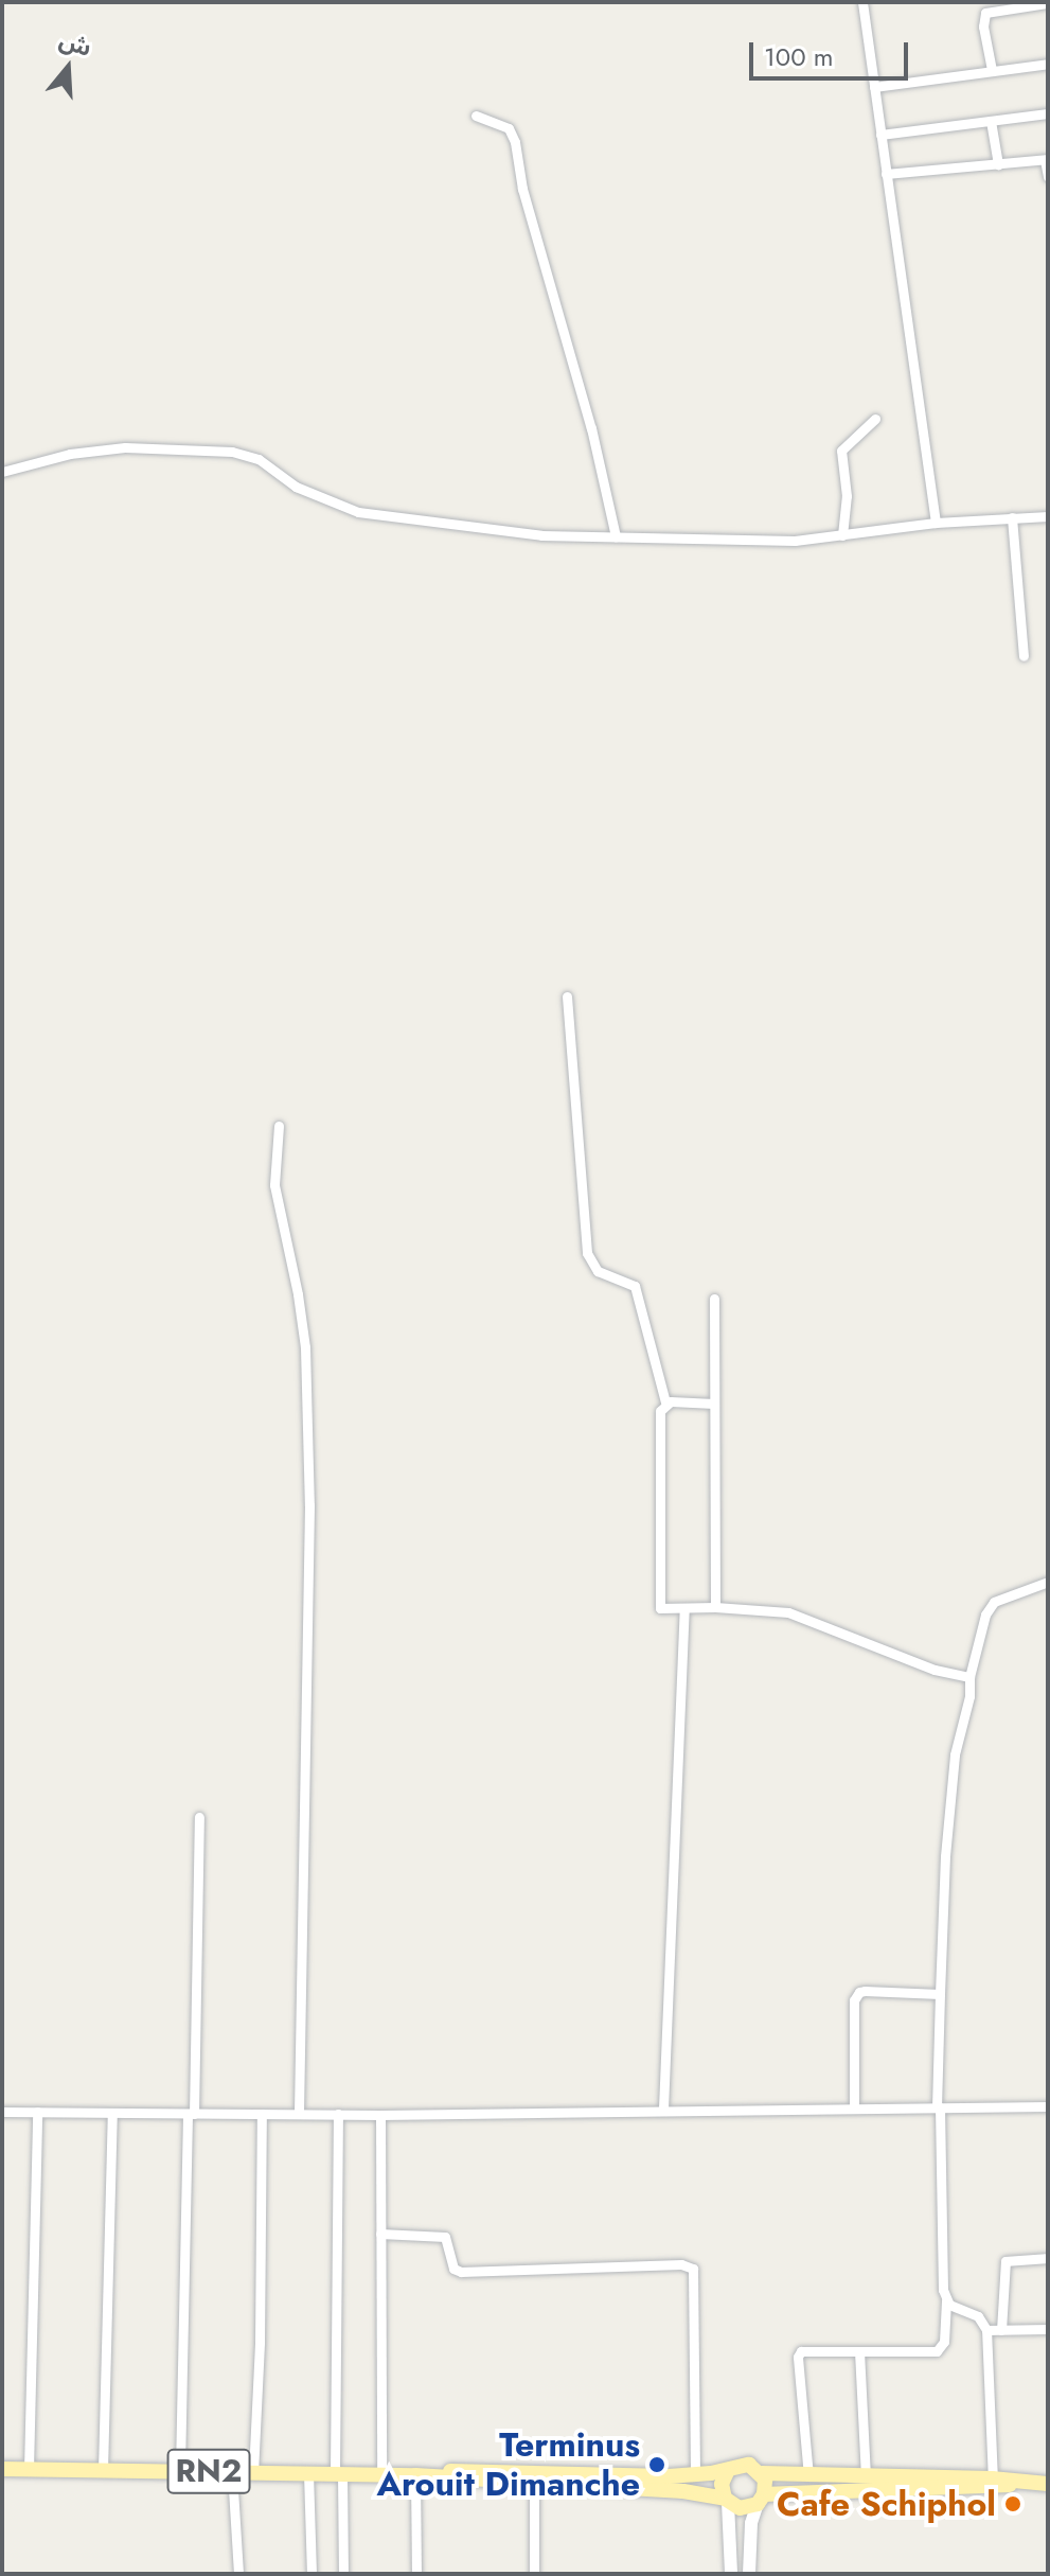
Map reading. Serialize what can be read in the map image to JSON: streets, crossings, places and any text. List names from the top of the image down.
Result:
{
  "streets": {
    "main road": ["RN2"]
  },
  "places": ["Terminus Arouit Dimanche", "Cafe Schiphol"],
  "scale_bar": "100 m",
  "north": "top"
}
